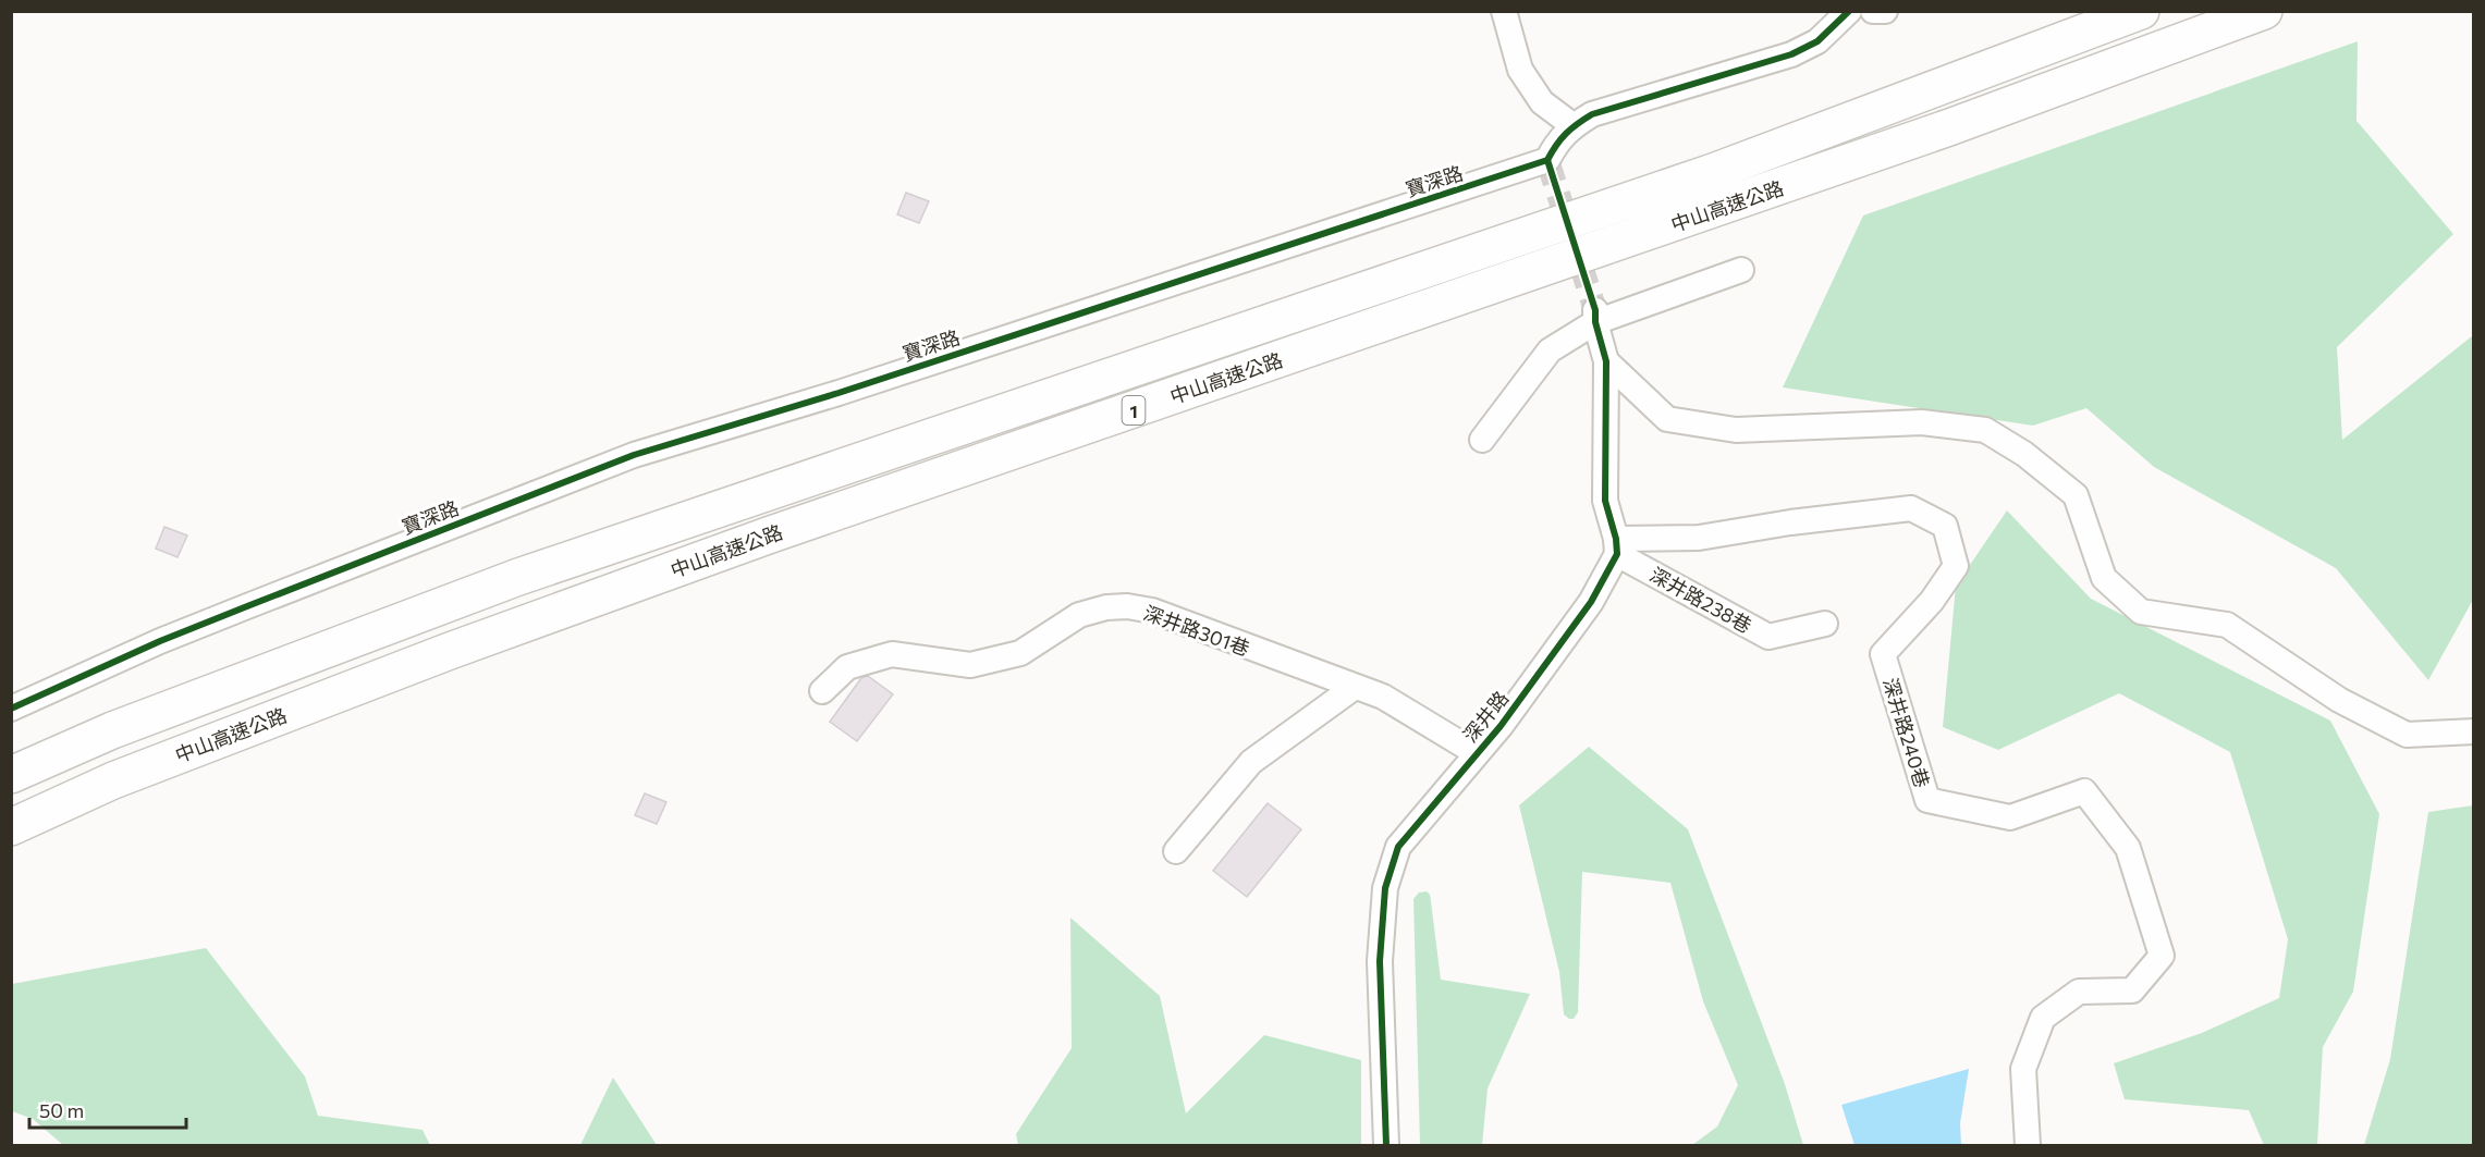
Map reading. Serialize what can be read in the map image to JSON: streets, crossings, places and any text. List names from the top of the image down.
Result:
{
  "streets": {
    "highway": ["中山高速公路", "1"],
    "street": [
      "寶深路",
      "深井路238巷",
      "深井路301巷",
      "深井路",
      "深井路240巷"
    ]
  },
  "crossings": [
    ["深井路238巷", "深井路"],
    ["深井路238巷", "深井路240巷"],
    ["深井路301巷", "深井路"],
    ["深井路", "深井路240巷"]
  ],
  "scale_bar": "50 m"
}
